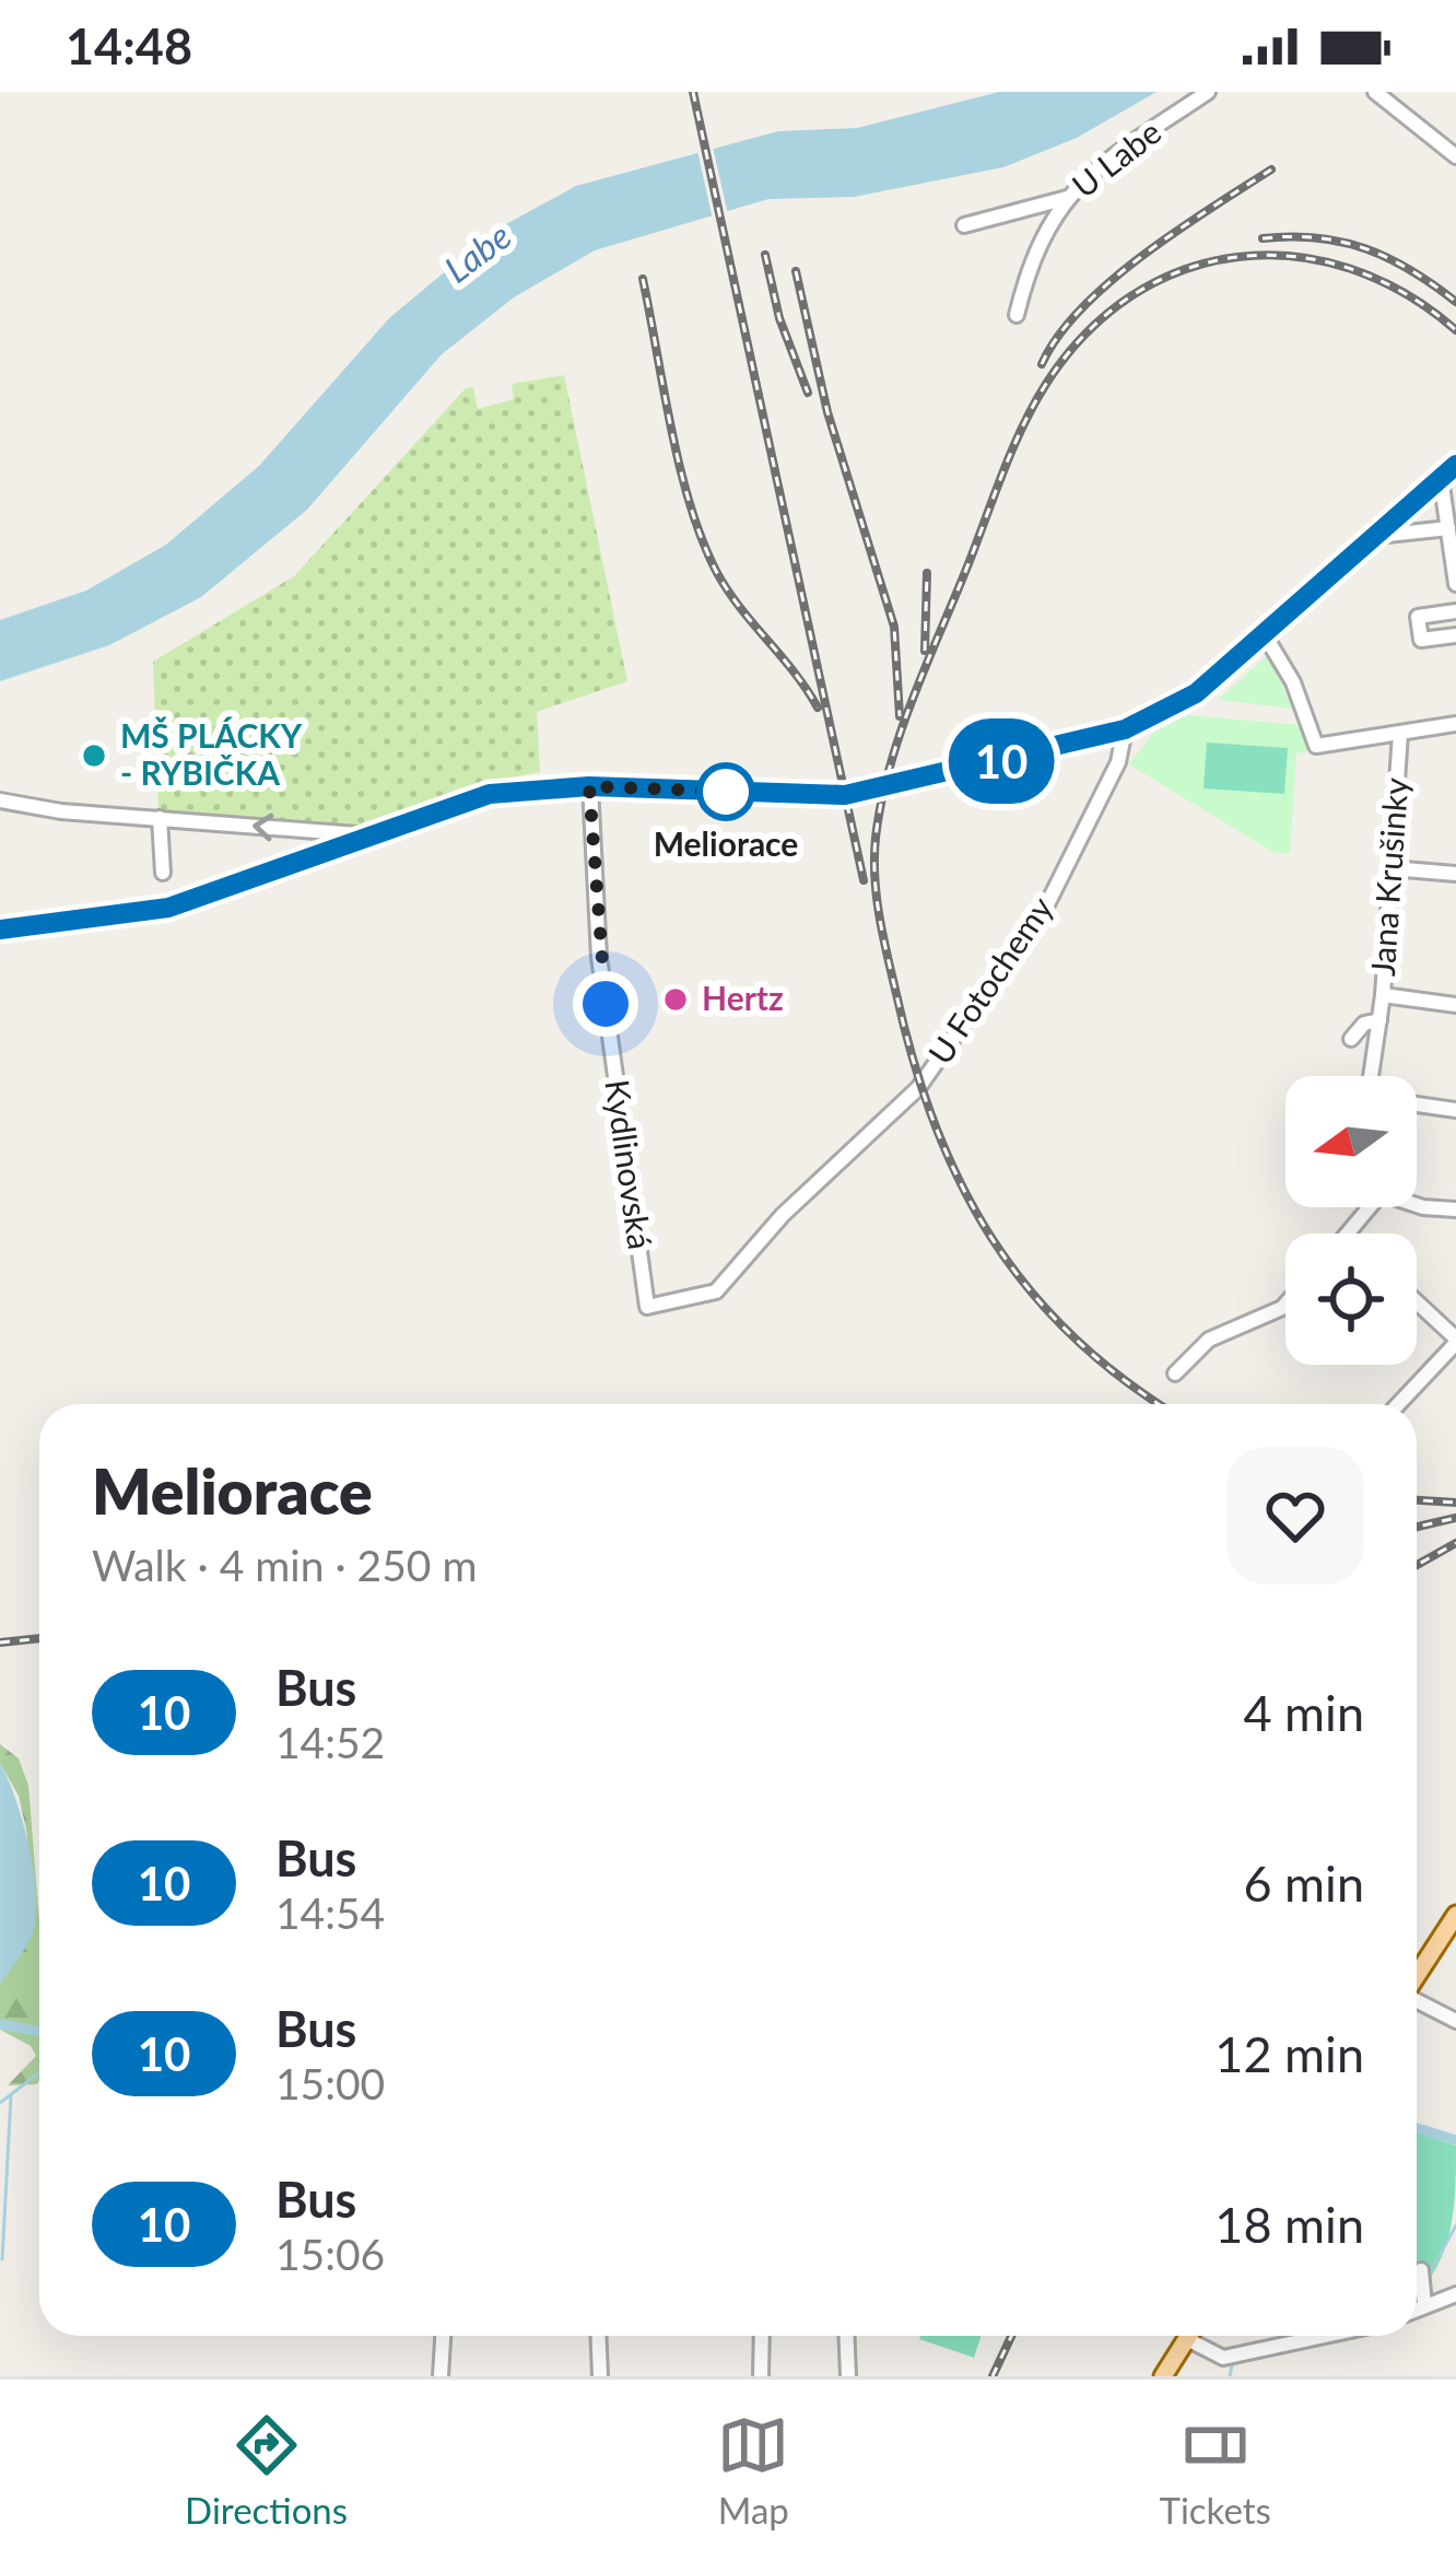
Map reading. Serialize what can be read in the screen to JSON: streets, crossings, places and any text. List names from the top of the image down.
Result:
{
  "streets": {
    "street": [
      "U Labe",
      "Jana Krušinky",
      "U Fotochemy",
      "Kydlinovská"
    ]
  },
  "crossings": [
    ["U Fotochemy", "Kydlinovská"]
  ],
  "water": ["Labe"],
  "places": ["MŠ PLÁCKY - RYBIČKA", "Meliorace", "Hertz"],
  "lines": ["bus line 10"],
  "north": "left",
  "page": {
    "status": "14:48",
    "on_map": "10",
    "heading": ["Meliorace", "Walk · 4 min · 250 m"],
    "list": [
      {
        "mark": "10",
        "name": "Bus",
        "note": "14:52",
        "value": "4 min"
      },
      {
        "mark": "10",
        "name": "Bus",
        "note": "14:54",
        "value": "6 min"
      },
      {
        "mark": "10",
        "name": "Bus",
        "note": "15:00",
        "value": "12 min"
      },
      {
        "mark": "10",
        "name": "Bus",
        "note": "15:06",
        "value": "18 min"
      }
    ],
    "tabs": ["Directions", "Map", "Tickets"]
  }
}
